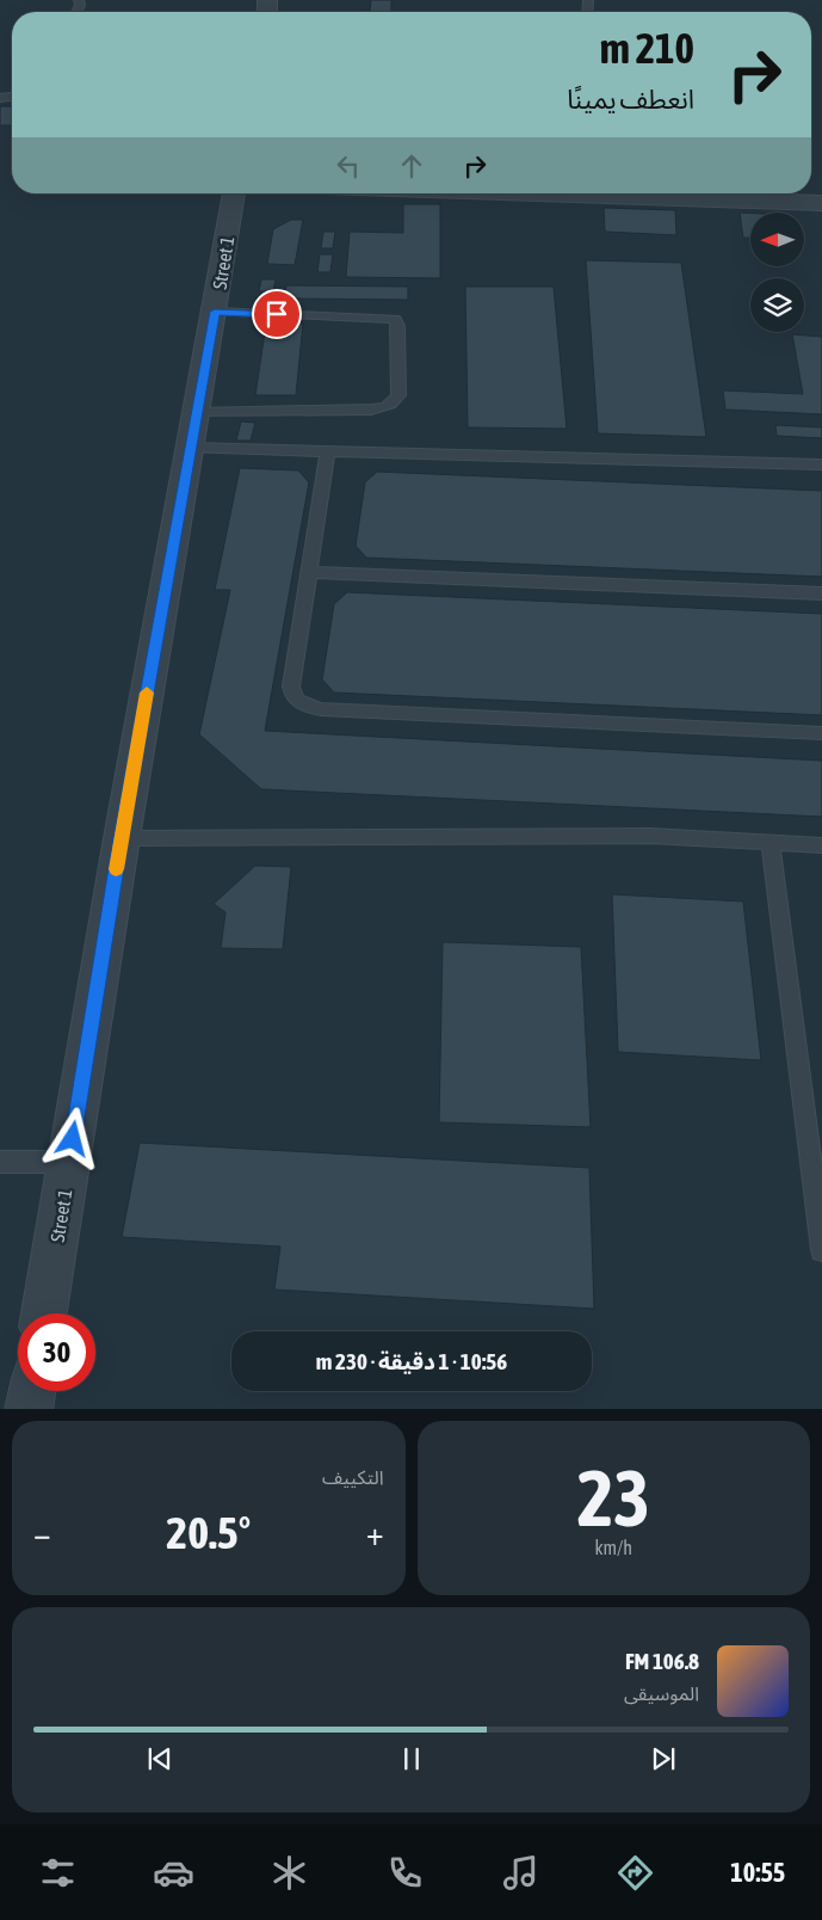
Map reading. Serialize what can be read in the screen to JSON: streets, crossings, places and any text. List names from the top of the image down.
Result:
{
  "streets": {
    "street": ["Street 1"]
  },
  "north": "left",
  "page": {
    "turn": ["210 m", "انعطف يمينًا"],
    "limit": "30",
    "trip": "10:56 · 1 دقيقة · 230 m",
    "tile": [
      ["23", "km/h"],
      "التكييف"
    ],
    "heat": ["−", "20.5°", "+"],
    "song": ["106.8 FM", "الموسيقى"],
    "tabs": "10:55"
  }
}
